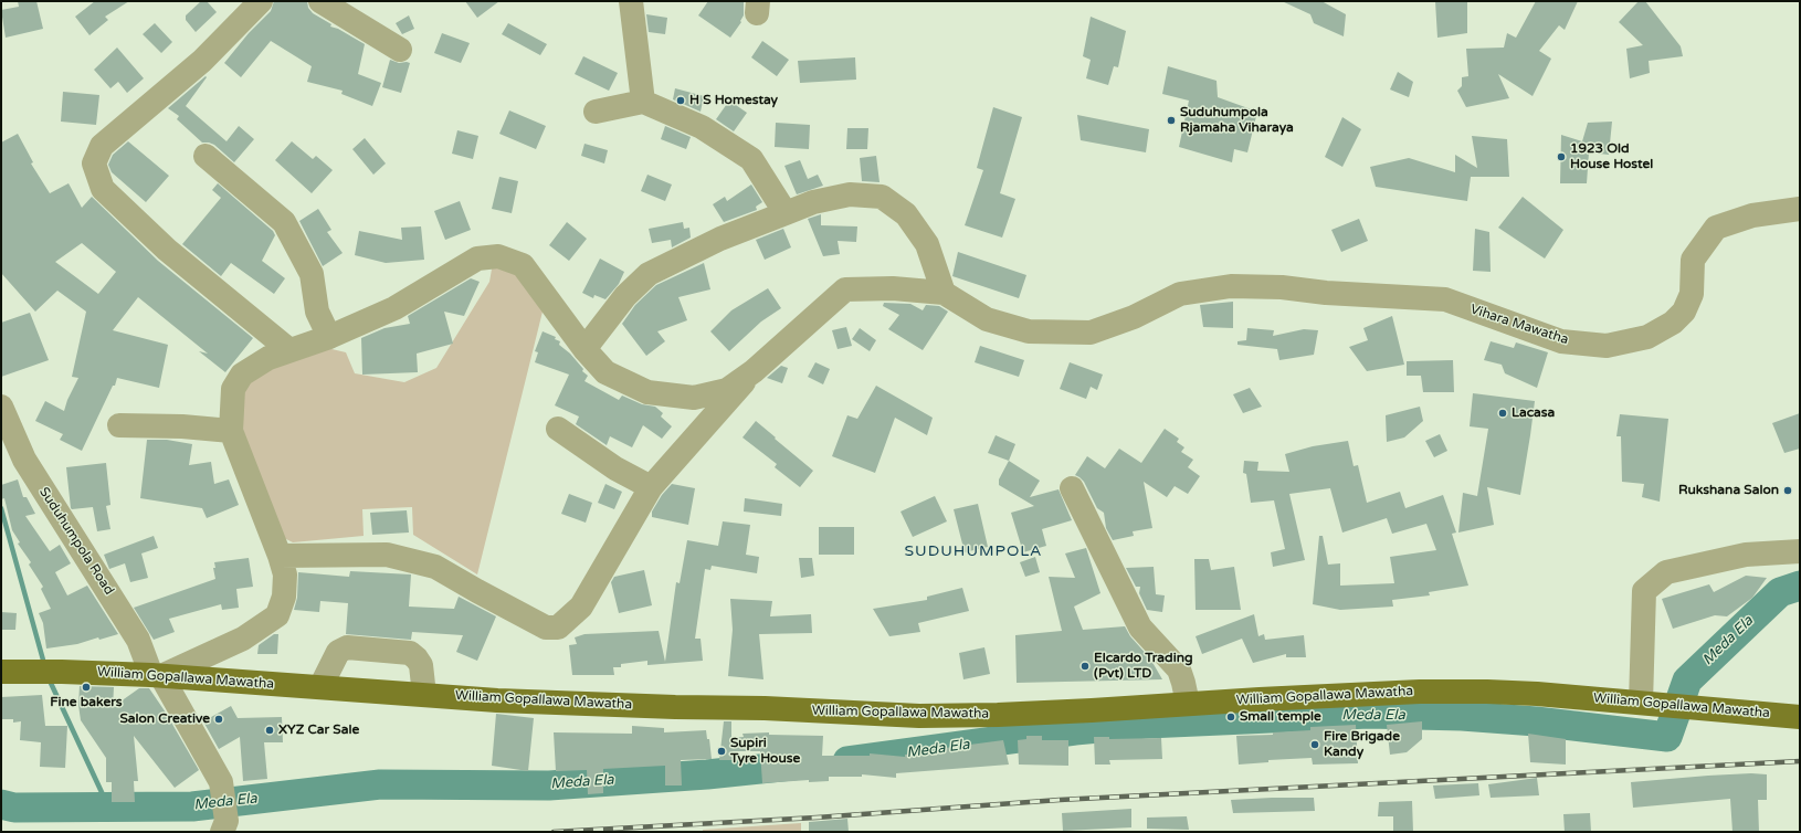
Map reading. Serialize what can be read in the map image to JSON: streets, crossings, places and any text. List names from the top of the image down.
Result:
{
  "streets": {
    "main road": ["William Gopallawa Mawatha"],
    "street": ["Vihara Mawatha", "Suduhumpola Road"]
  },
  "crossings": [
    ["Suduhumpola Road", "William Gopallawa Mawatha"]
  ],
  "districts": ["SUDUHUMPOLA"],
  "water": ["Meda Ela"],
  "places": [
    "H S Homestay",
    "Suduhumpola Rjamaha Viharaya",
    "1923 Old House Hostel",
    "Lacasa",
    "Rukshana Salon",
    "Elcardo Trading (Pvt) LTD",
    "Fine bakers",
    "Small temple",
    "Salon Creative",
    "XYZ Car Sale",
    "Fire Brigade Kandy",
    "Supiri Tyre House"
  ]
}
